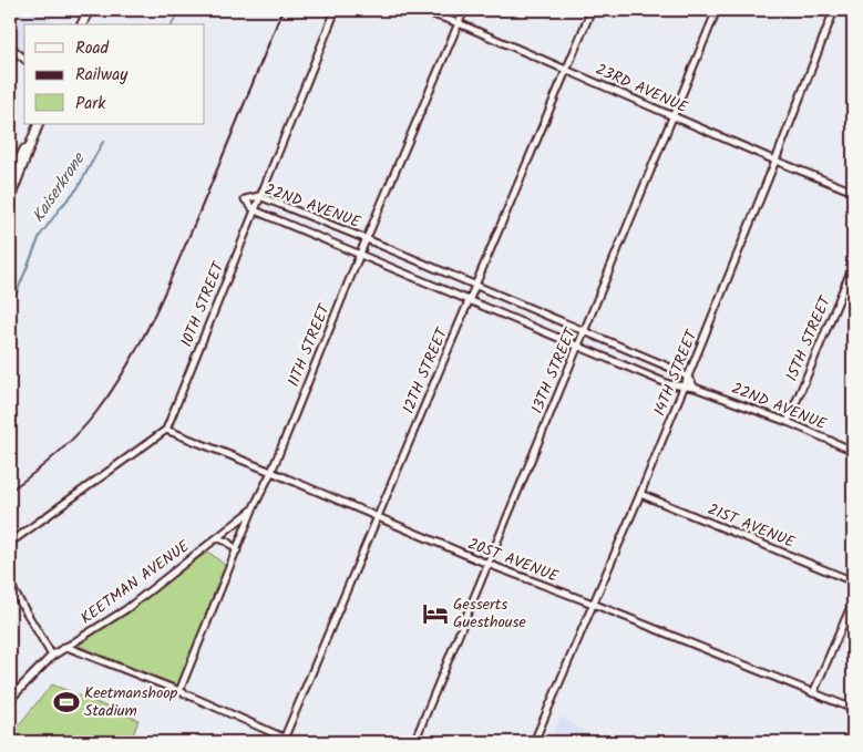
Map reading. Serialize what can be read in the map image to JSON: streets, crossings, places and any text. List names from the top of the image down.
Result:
{
  "streets": {
    "street": [
      "23RD AVENUE",
      "22ND AVENUE",
      "10TH STREET",
      "15TH STREET",
      "11TH STREET",
      "12TH STREET",
      "13TH STREET",
      "14TH STREET",
      "21ST AVENUE",
      "20ST AVENUE",
      "KEETMAN AVENUE"
    ]
  },
  "crossings": [
    ["23RD AVENUE", "11TH STREET"],
    ["23RD AVENUE", "12TH STREET"],
    ["23RD AVENUE", "13TH STREET"],
    ["23RD AVENUE", "14TH STREET"],
    ["22ND AVENUE", "10TH STREET"],
    ["22ND AVENUE", "15TH STREET"],
    ["22ND AVENUE", "11TH STREET"],
    ["22ND AVENUE", "12TH STREET"],
    ["22ND AVENUE", "13TH STREET"],
    ["22ND AVENUE", "14TH STREET"],
    ["10TH STREET", "20ST AVENUE"],
    ["11TH STREET", "20ST AVENUE"],
    ["11TH STREET", "KEETMAN AVENUE"],
    ["12TH STREET", "20ST AVENUE"],
    ["13TH STREET", "20ST AVENUE"],
    ["14TH STREET", "21ST AVENUE"],
    ["14TH STREET", "20ST AVENUE"]
  ],
  "water": ["Kaiserkrone"],
  "places": {
    "hotel": ["Gesserts Guesthouse"],
    "sports": ["Keetmanshoop Stadium"]
  },
  "legend": ["Road", "Railway", "Park"]
}
